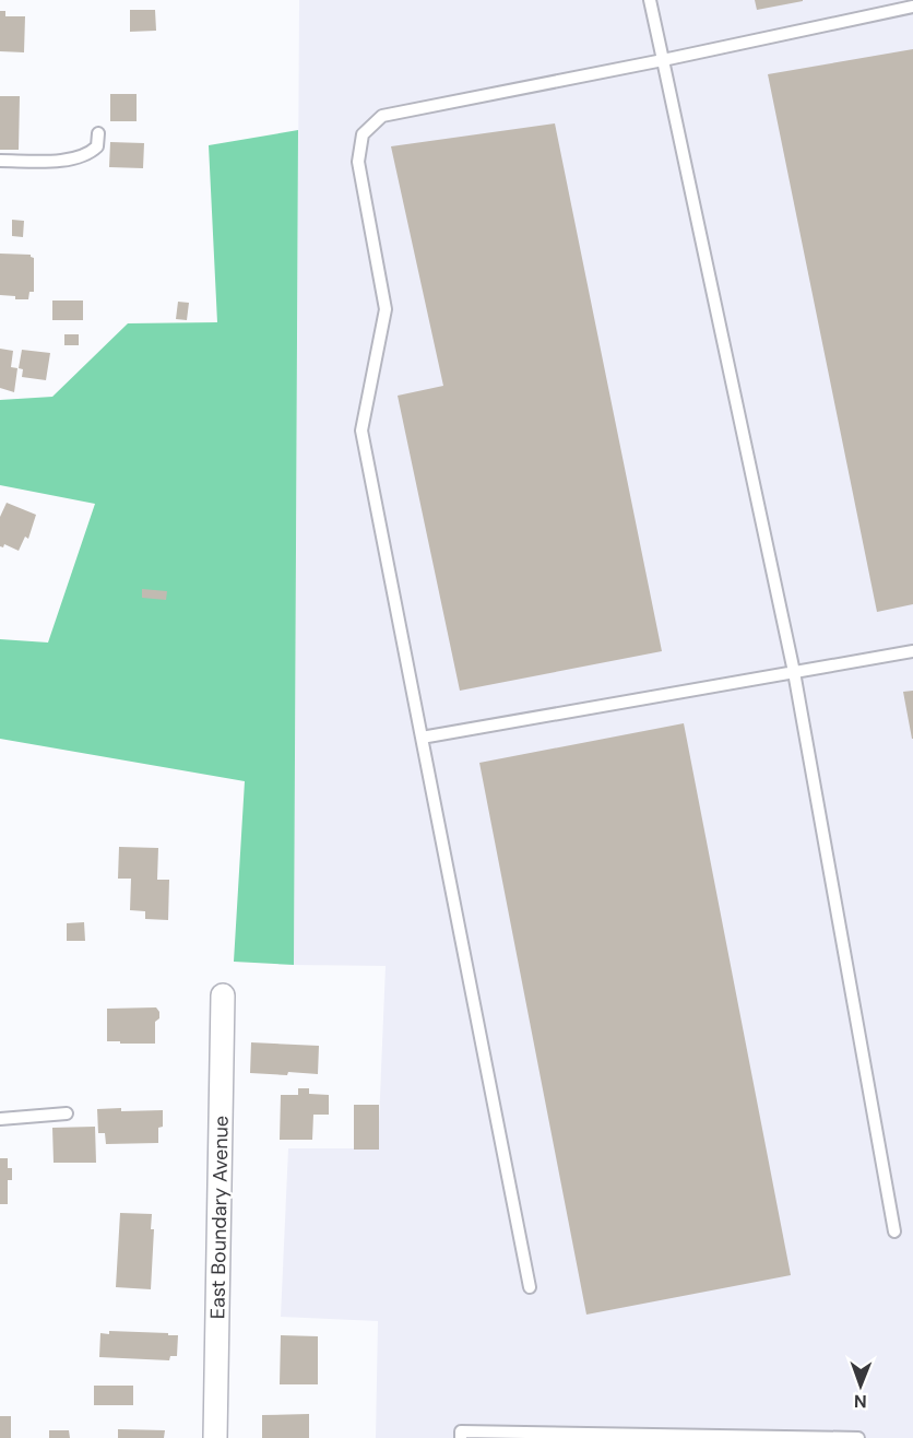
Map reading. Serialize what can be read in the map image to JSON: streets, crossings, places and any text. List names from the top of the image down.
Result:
{
  "streets": {
    "street": ["East Boundary Avenue"]
  },
  "north": "bottom"
}
